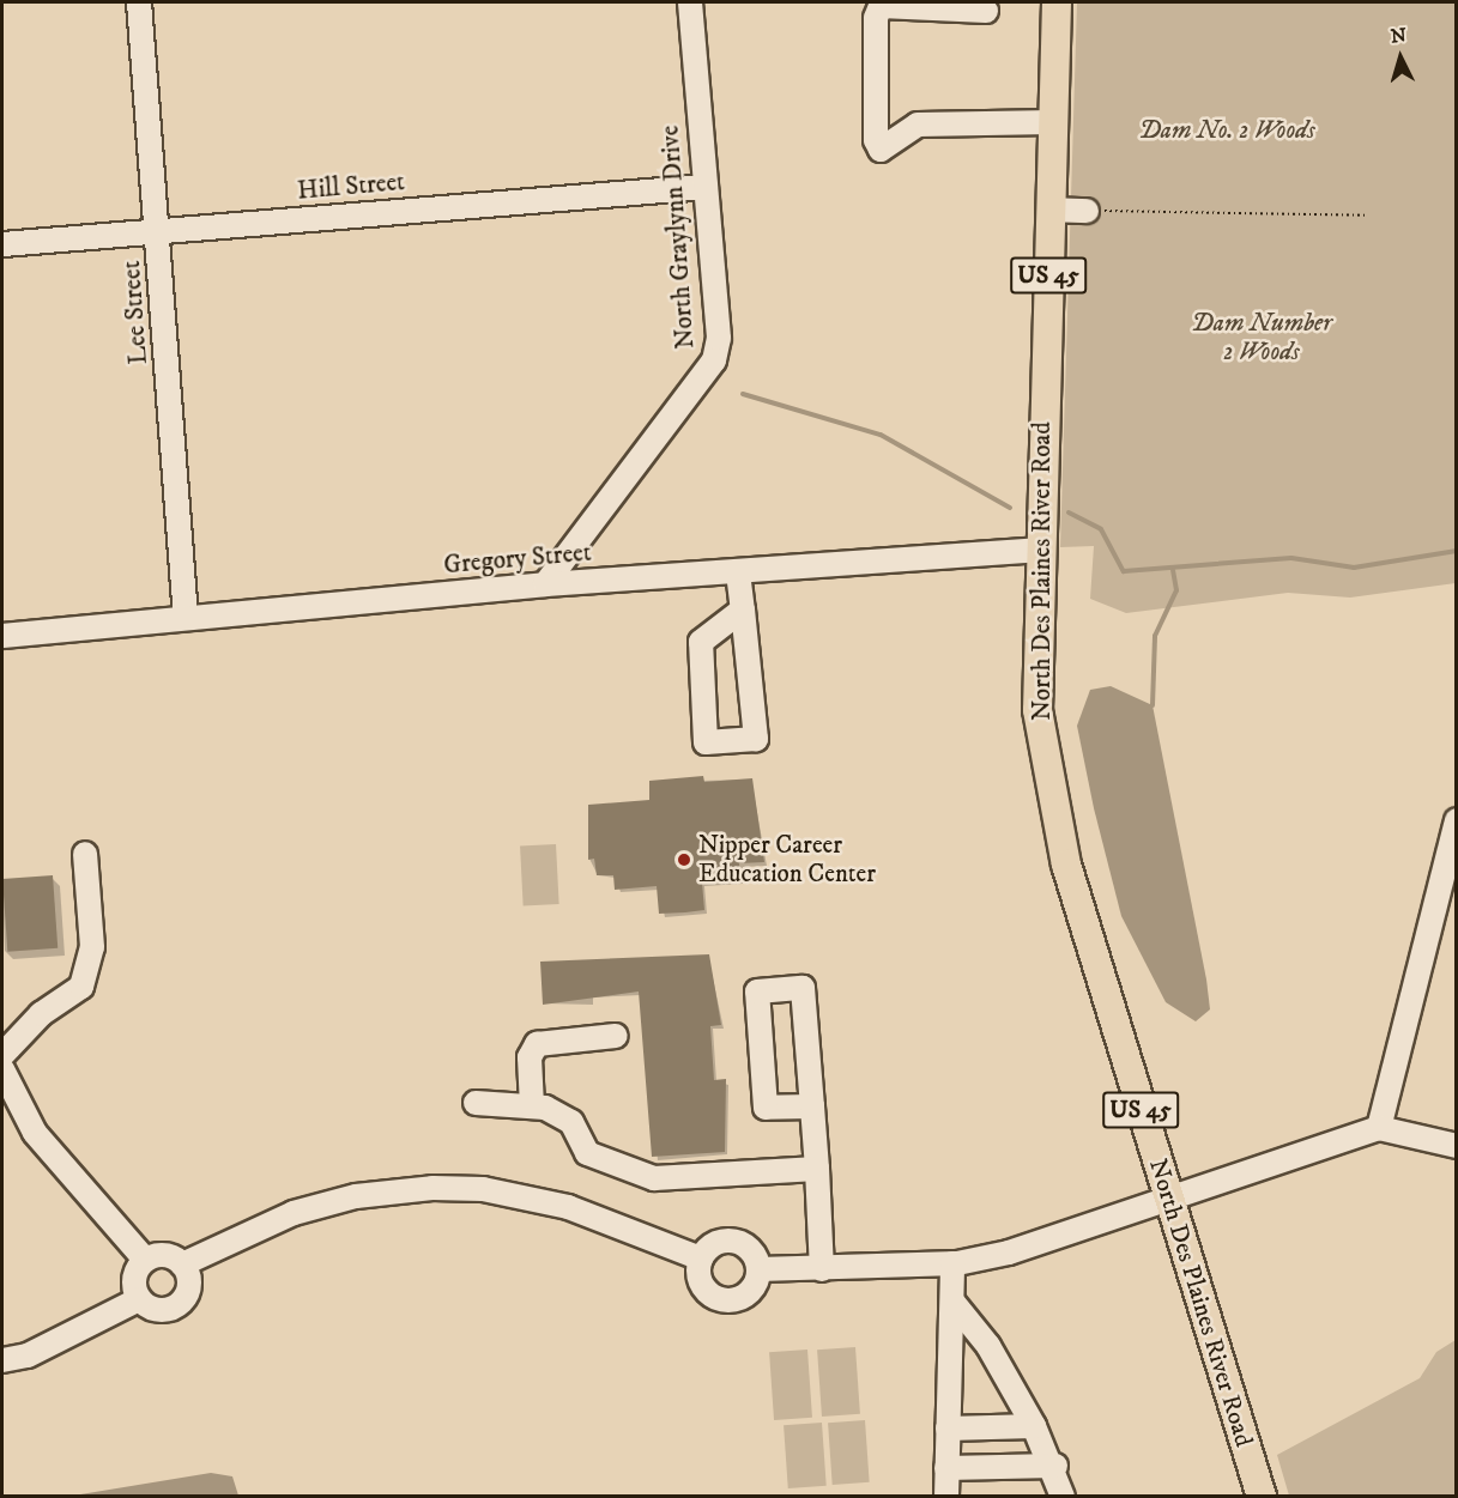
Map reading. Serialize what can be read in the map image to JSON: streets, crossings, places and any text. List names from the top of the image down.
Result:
{
  "streets": {
    "main road": ["US 45", "North Des Plaines River Road"],
    "street": [
      "Hill Street",
      "North Graylynn Drive",
      "Lee Street",
      "Gregory Street"
    ]
  },
  "crossings": [
    ["Hill Street", "North Graylynn Drive"],
    ["Hill Street", "Lee Street"],
    ["North Graylynn Drive", "Gregory Street"],
    ["Lee Street", "Gregory Street"],
    ["Gregory Street", "North Des Plaines River Road"]
  ],
  "parks": ["Dam No. 2 Woods", "Dam Number 2 Woods"],
  "places": ["Nipper Career Education Center"],
  "north": "top"
}
